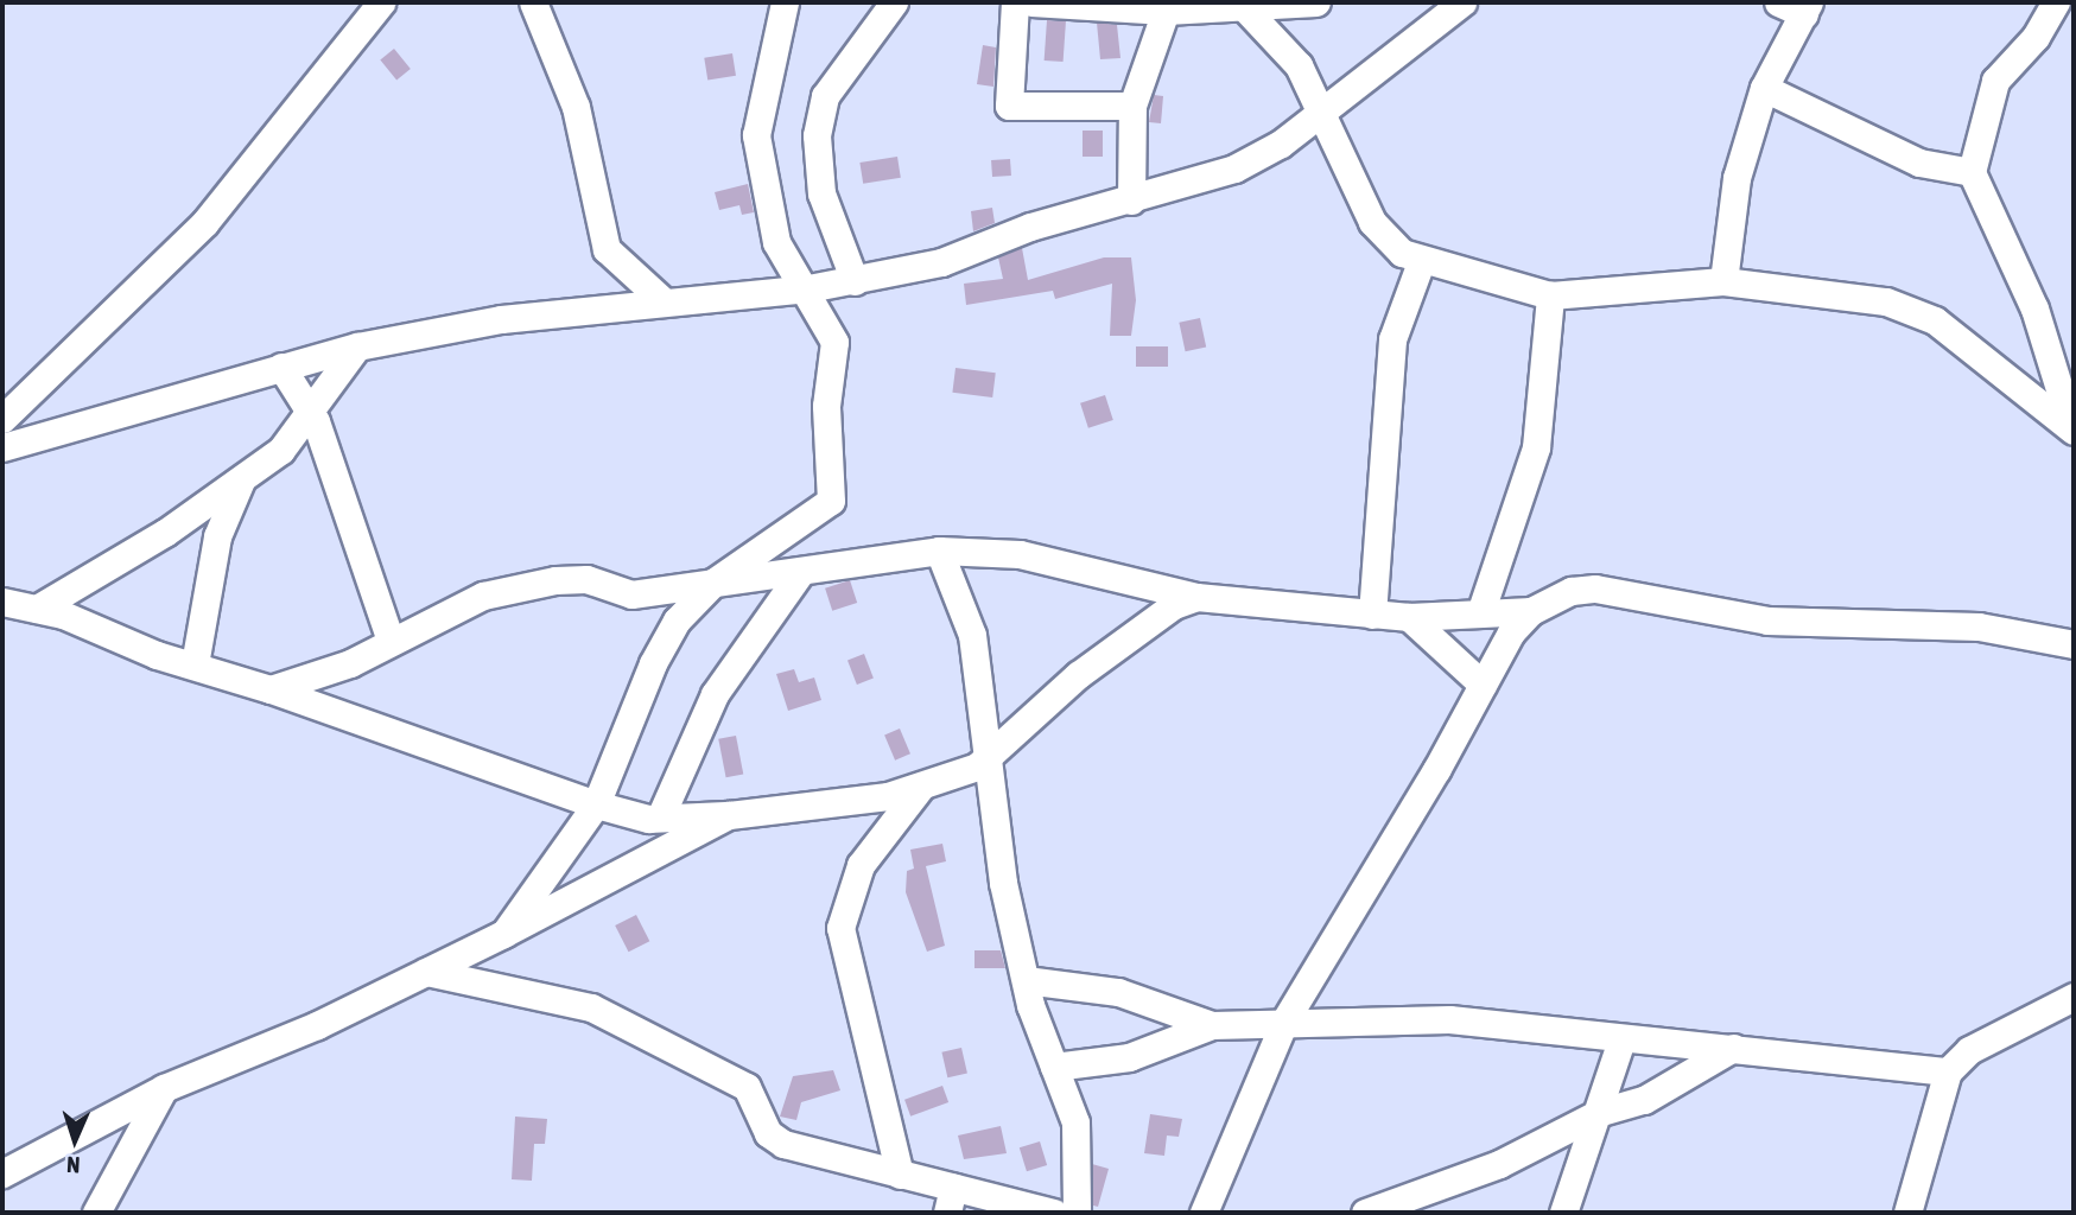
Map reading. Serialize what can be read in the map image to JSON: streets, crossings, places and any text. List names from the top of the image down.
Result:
{
  "north": "bottom"
}
